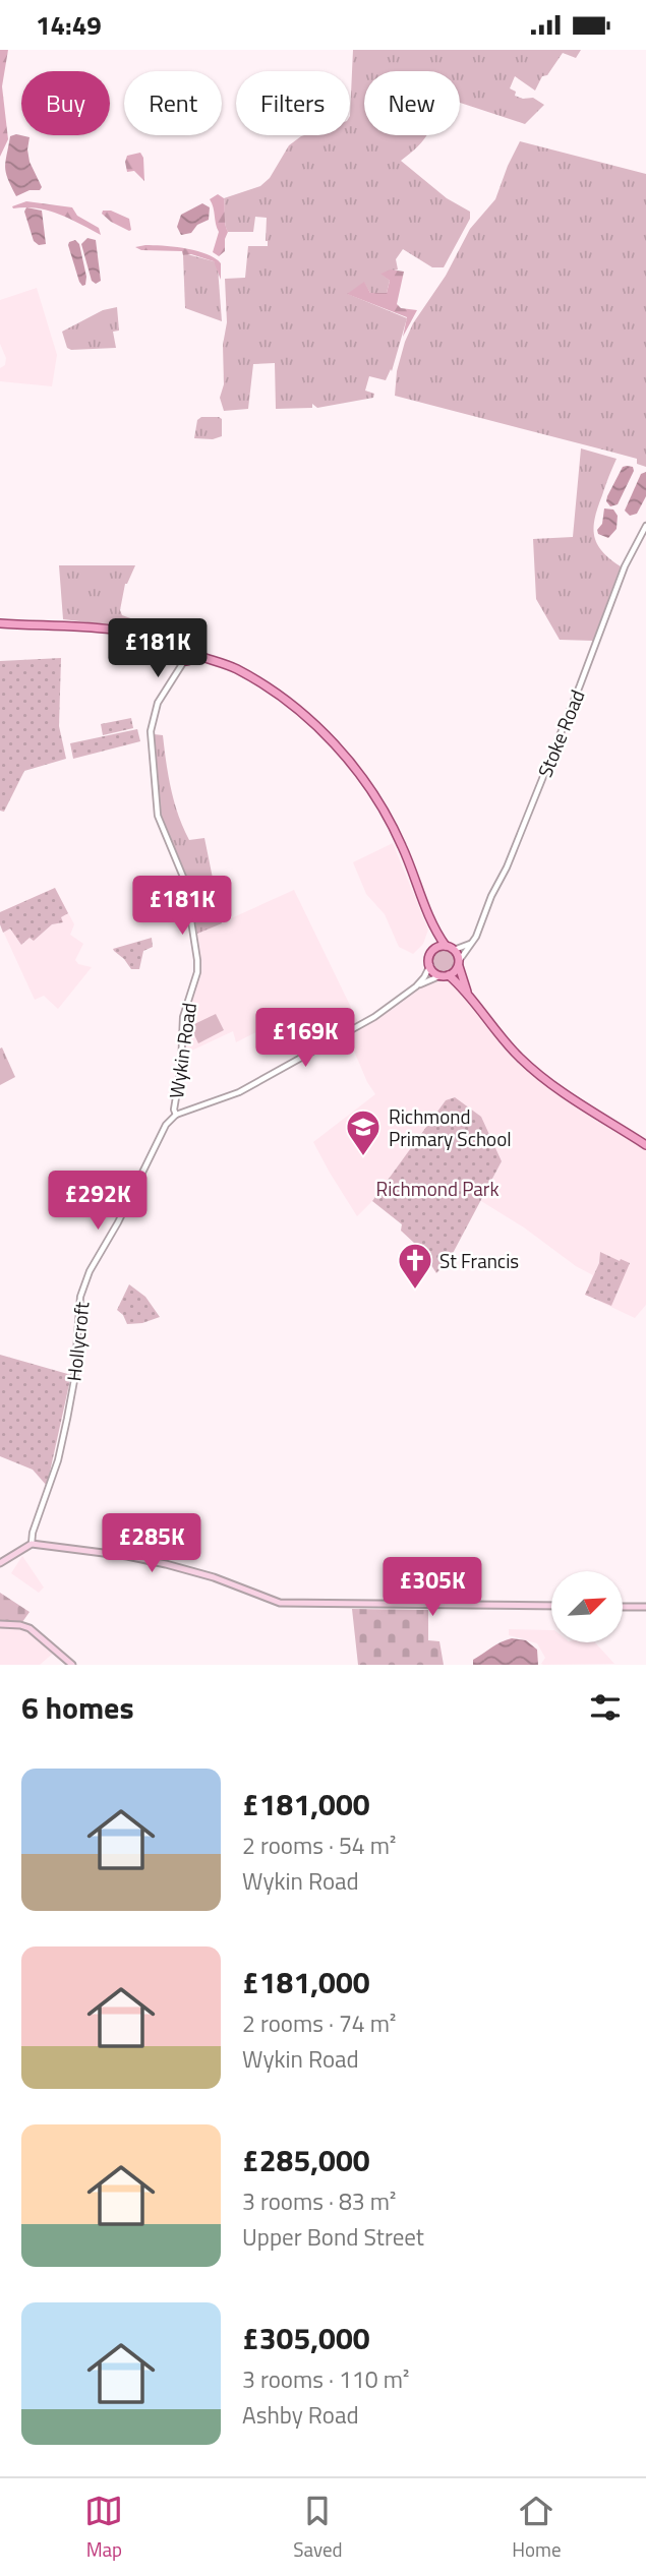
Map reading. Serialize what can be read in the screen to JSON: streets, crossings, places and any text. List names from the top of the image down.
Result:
{
  "streets": {
    "street": ["Stoke Road", "Wykin Road", "Hollycroft"]
  },
  "crossings": [
    ["Wykin Road", "Hollycroft"]
  ],
  "parks": ["Richmond Park"],
  "places": {
    "school or university": ["Richmond Primary School"],
    "church": ["St Francis"]
  },
  "north": "top right",
  "page": {
    "status": "14:49",
    "chip": [
      "Buy",
      "Rent",
      "Filters",
      "New"
    ],
    "price": [
      "£181K",
      "£181K",
      "£169K",
      "£292K",
      "£285K",
      "£305K"
    ],
    "heading": "6 homes",
    "list": [
      {
        "name": "£181,000",
        "note": "2 rooms · 54 m² · Wykin Road"
      },
      {
        "name": "£181,000",
        "note": "2 rooms · 74 m² · Wykin Road"
      },
      {
        "name": "£285,000",
        "note": "3 rooms · 83 m² · Upper Bond Street"
      },
      {
        "name": "£305,000",
        "note": "3 rooms · 110 m² · Ashby Road"
      }
    ],
    "tabs": ["Map", "Saved", "Home"]
  }
}
